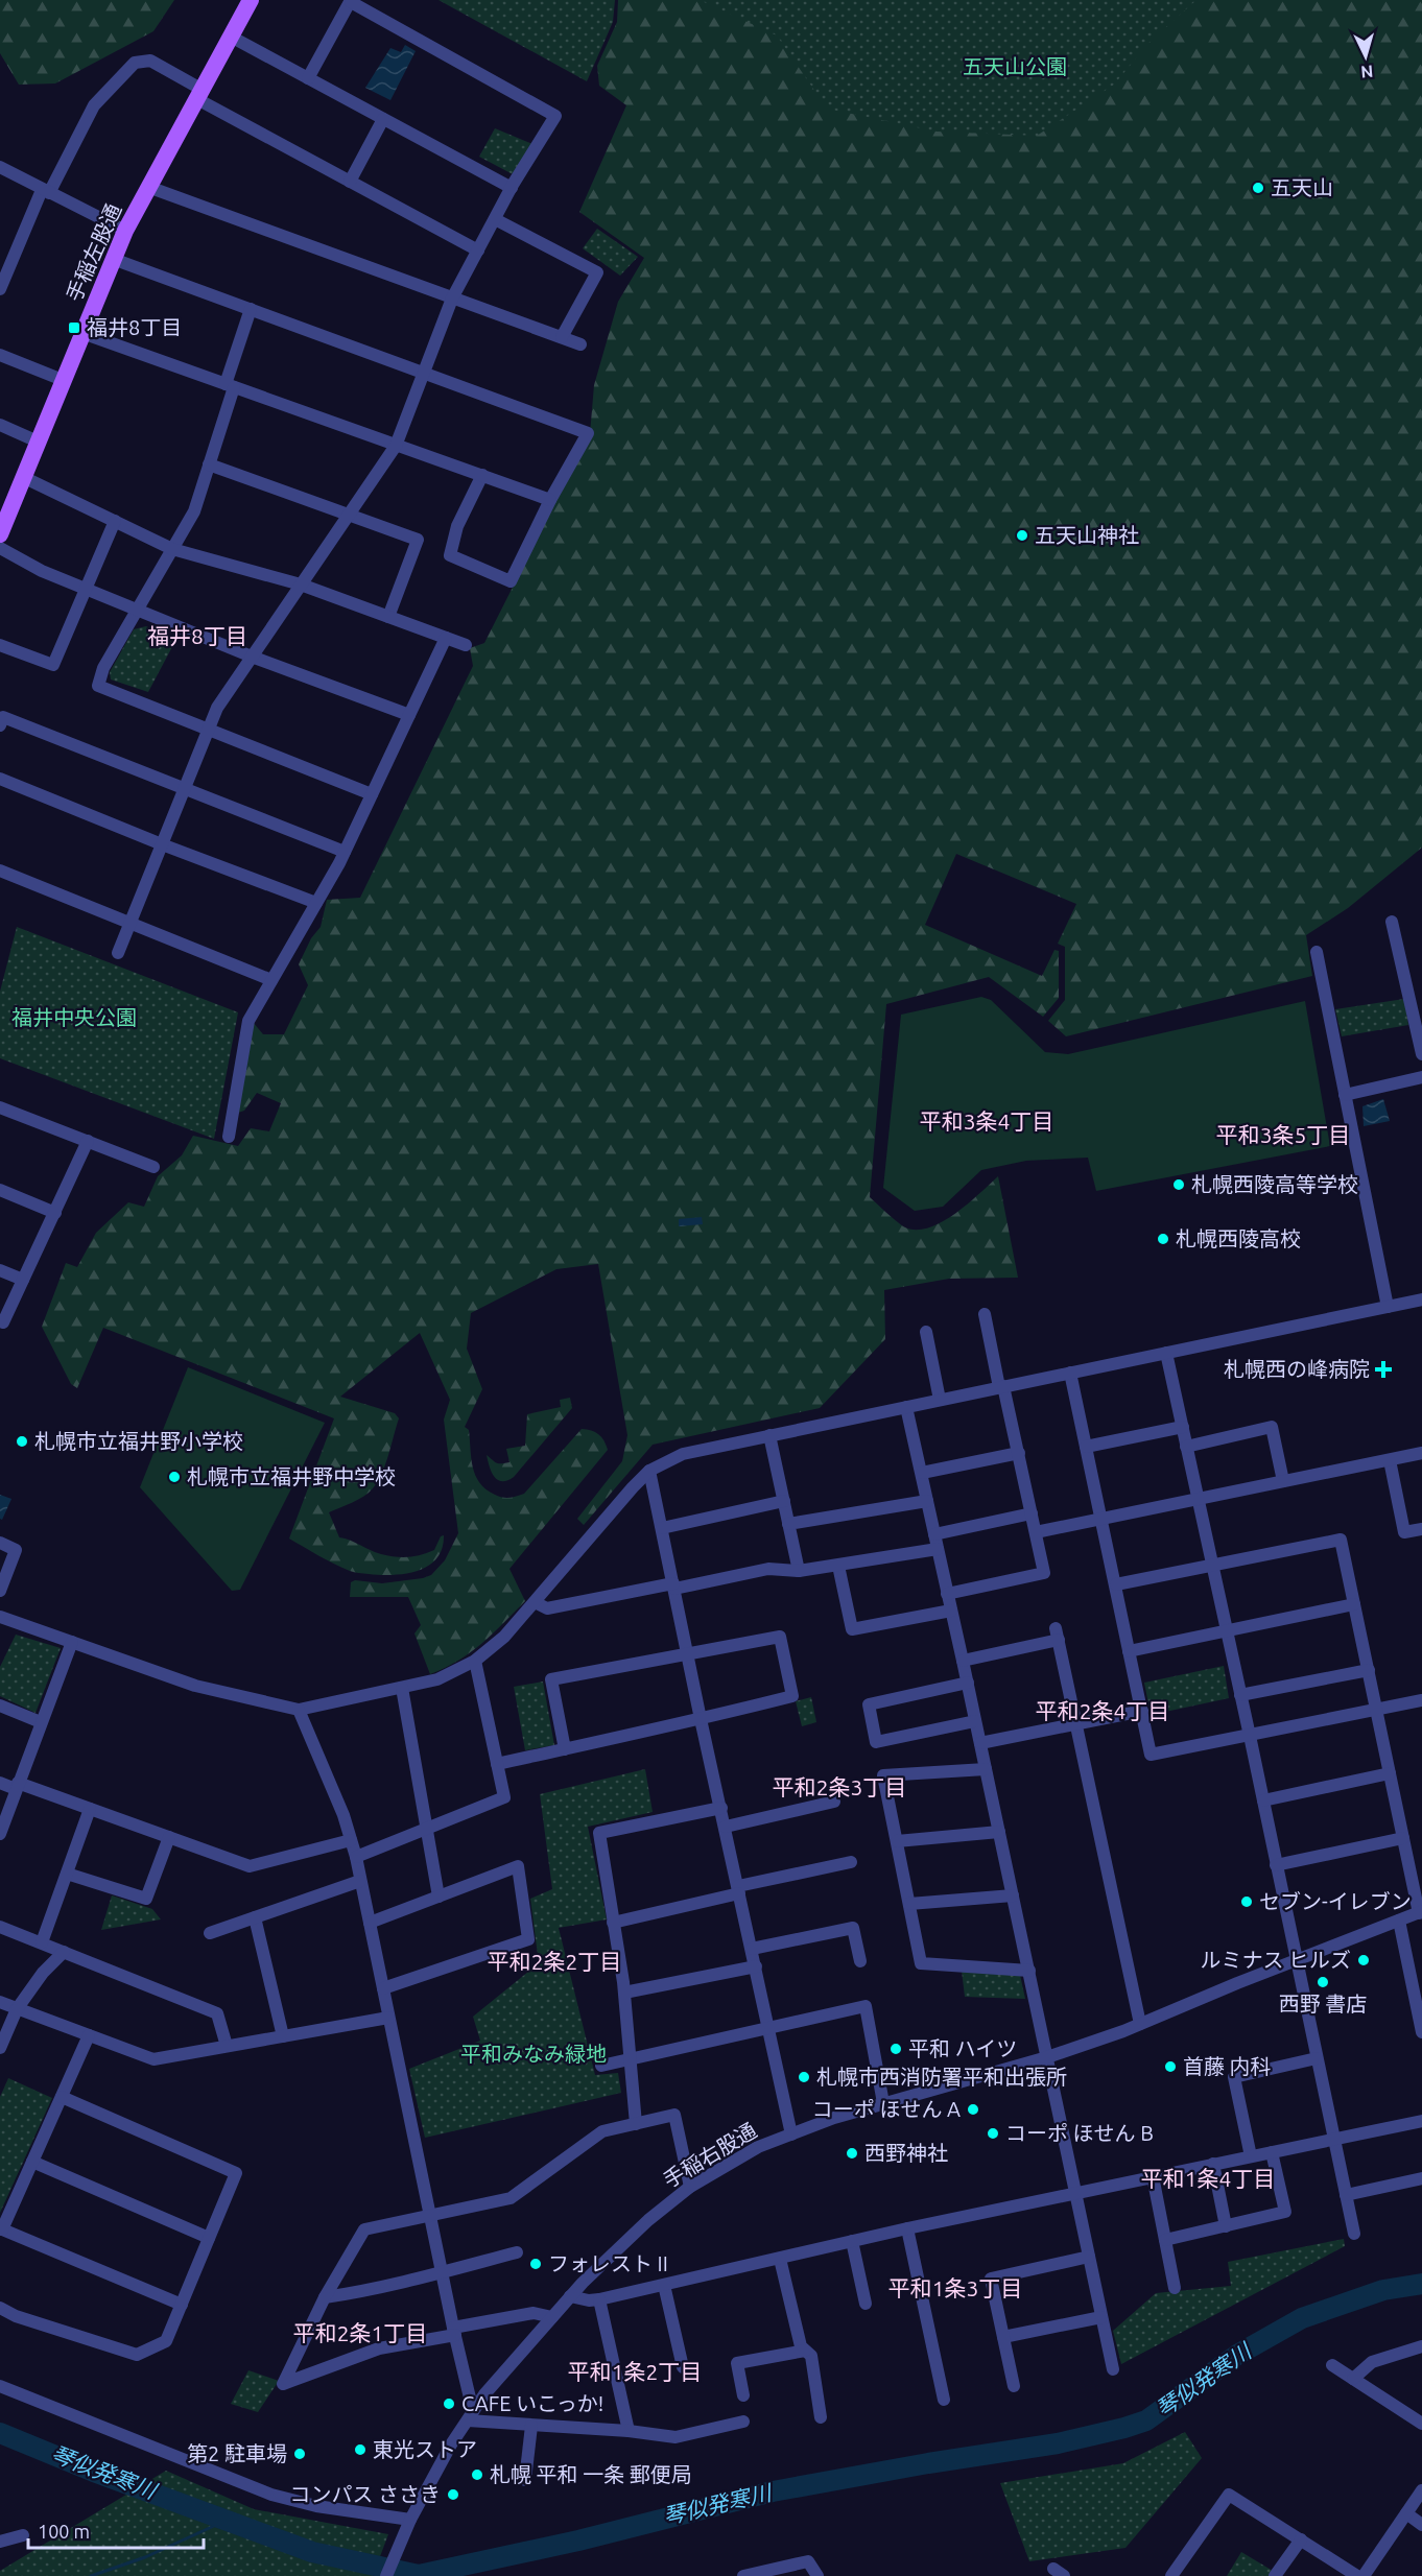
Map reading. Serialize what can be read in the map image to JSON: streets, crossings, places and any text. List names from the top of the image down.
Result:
{
  "streets": {
    "main road": ["手稲左股通"],
    "street": ["手稲右股通"]
  },
  "districts": [
    "福井8丁目",
    "平和3条4丁目",
    "平和3条5丁目",
    "平和2条4丁目",
    "平和2条3丁目",
    "平和2条2丁目",
    "平和1条4丁目",
    "平和1条3丁目",
    "平和2条1丁目",
    "平和1条2丁目"
  ],
  "water": ["琴似発寒川"],
  "parks": ["五天山公園", "福井中央公園", "平和みなみ緑地"],
  "places": {
    "other": [
      "五天山",
      "五天山神社",
      "札幌西陵高等学校",
      "札幌西陵高校",
      "札幌市立福井野小学校",
      "札幌市立福井野中学校",
      "セブン-イレブン",
      "ルミナス ヒルズ",
      "西野 書店",
      "平和 ハイツ",
      "首藤 内科",
      "札幌市西消防署平和出張所",
      "コーポ ほせん A",
      "コーポ ほせん B",
      "西野神社",
      "フォレスト II",
      "CAFE いこっか!",
      "東光ストア",
      "第2 駐車場",
      "札幌 平和 一条 郵便局",
      "コンパス ささき"
    ],
    "transit": ["福井8丁目"],
    "health": ["札幌西の峰病院"]
  },
  "scale_bar": "100 m",
  "north": "bottom"
}
